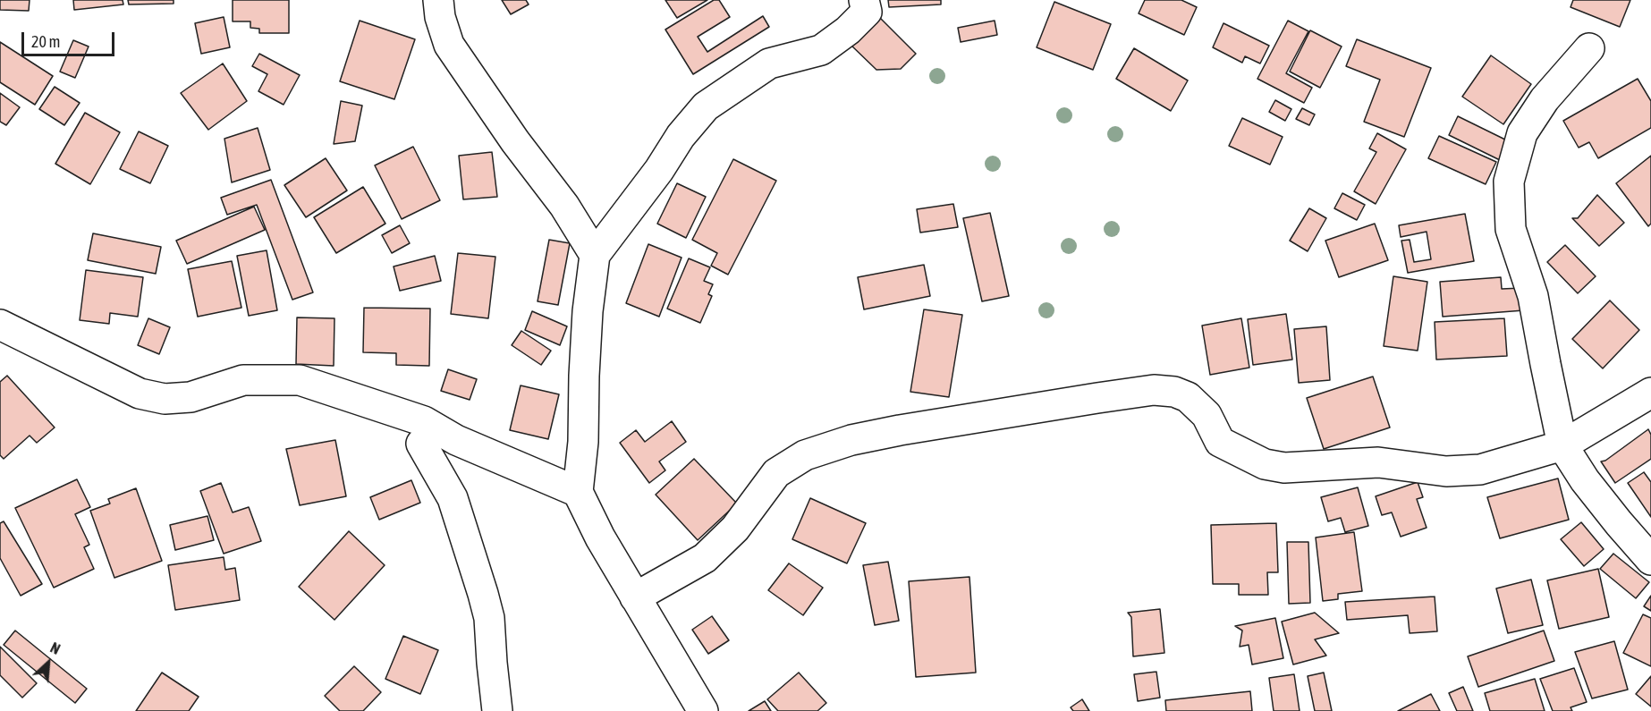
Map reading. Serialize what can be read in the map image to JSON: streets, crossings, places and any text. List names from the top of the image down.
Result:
{
  "scale_bar": "20 m",
  "north": "top right"
}
